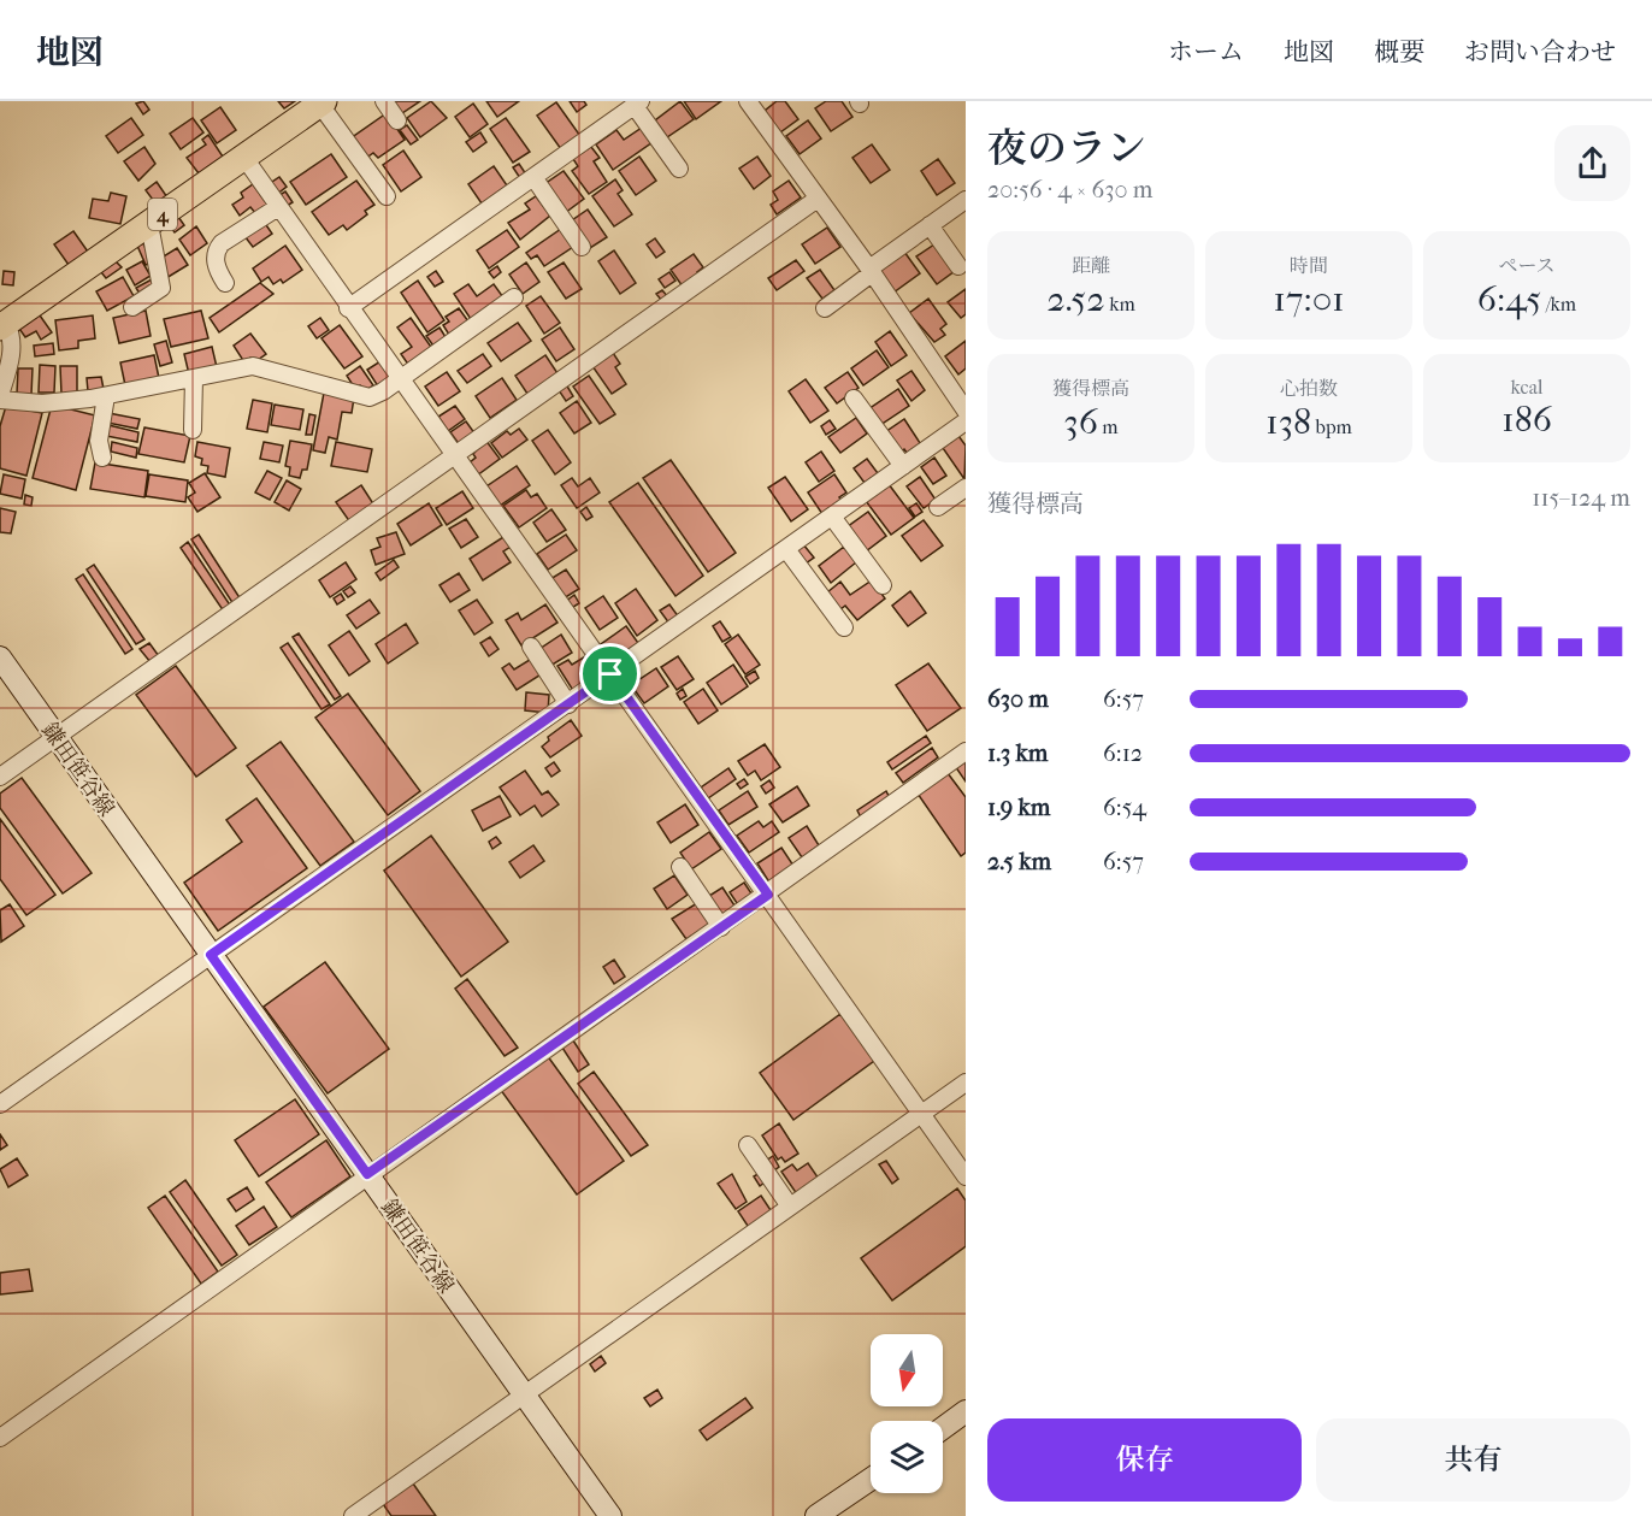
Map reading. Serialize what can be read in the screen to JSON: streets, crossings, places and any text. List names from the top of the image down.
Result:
{
  "streets": {
    "main road": ["4"],
    "street": ["鎌田笹谷線"]
  },
  "north": "bottom",
  "page": {
    "header": "地図",
    "nav": [
      "ホーム",
      "地図",
      "概要",
      "お問い合わせ"
    ],
    "heading": ["夜のラン", "20:56 · 4 × 630 m"],
    "stats": [
      ["距離", "2.52 km"],
      ["時間", "17:01"],
      ["ペース", "6:45 /km"],
      ["獲得標高", "36 m"],
      ["心拍数", "138 bpm"],
      ["kcal", "186"]
    ],
    "chart": ["獲得標高", "115–124 m"],
    "list": [
      {
        "name": "630 m",
        "note": "6:57"
      },
      {
        "name": "1.3 km",
        "note": "6:12"
      },
      {
        "name": "1.9 km",
        "note": "6:54"
      },
      {
        "name": "2.5 km",
        "note": "6:57"
      }
    ],
    "buttons": ["保存", "共有"]
  }
}
